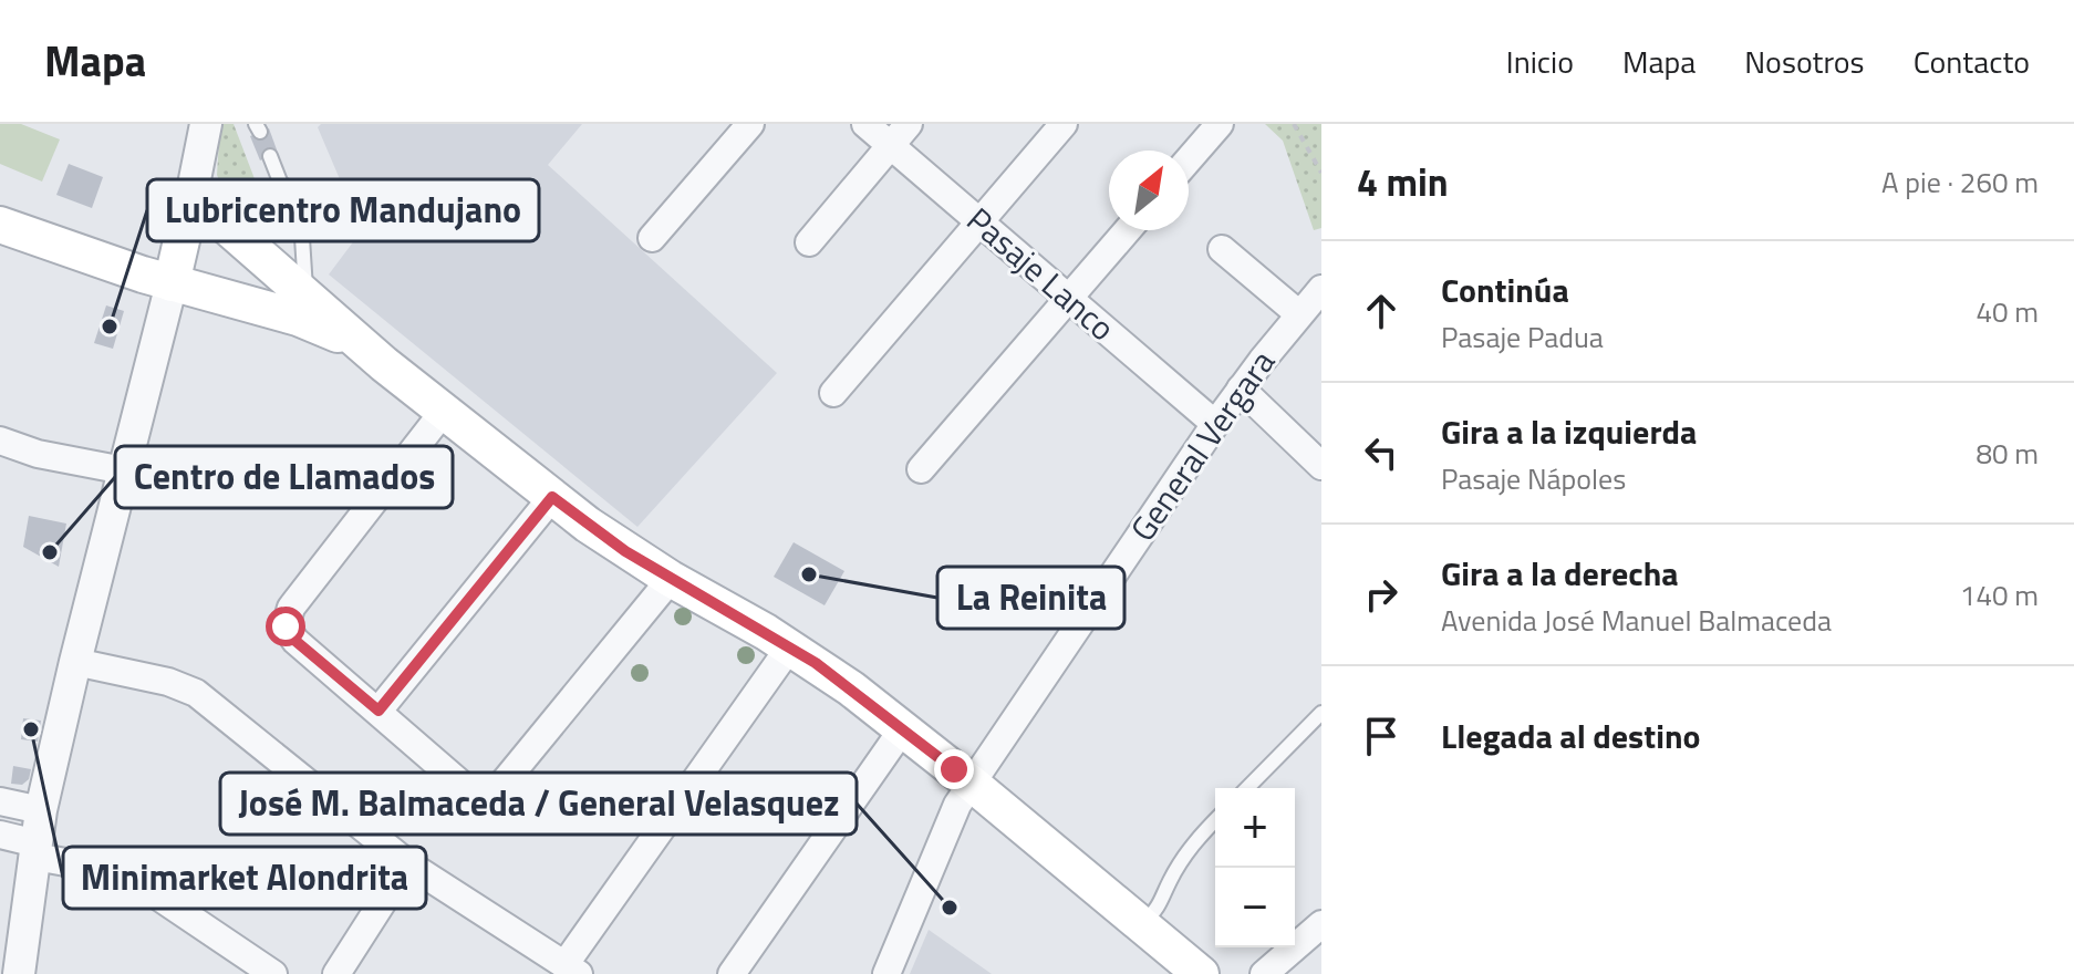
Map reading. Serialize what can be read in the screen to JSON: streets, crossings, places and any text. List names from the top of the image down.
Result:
{
  "streets": {
    "street": ["Pasaje Lanco", "General Vergara"]
  },
  "crossings": [
    ["Pasaje Lanco", "General Vergara"]
  ],
  "places": [
    "Lubricentro Mandujano",
    "Centro de Llamados",
    "La Reinita",
    "Minimarket Alondrita",
    "José M. Balmaceda / General Velasquez"
  ],
  "north": "top right",
  "page": {
    "header": "Mapa",
    "nav": [
      "Inicio",
      "Mapa",
      "Nosotros",
      "Contacto"
    ],
    "heading": ["4 min", "A pie · 260 m"],
    "list": [
      ["Continúa", "Pasaje Padua", "40 m"],
      ["Gira a la izquierda", "Pasaje Nápoles", "80 m"],
      ["Gira a la derecha", "Avenida José Manuel Balmaceda", "140 m"],
      "Llegada al destino"
    ],
    "map_buttons": ["+", "−"]
  }
}
